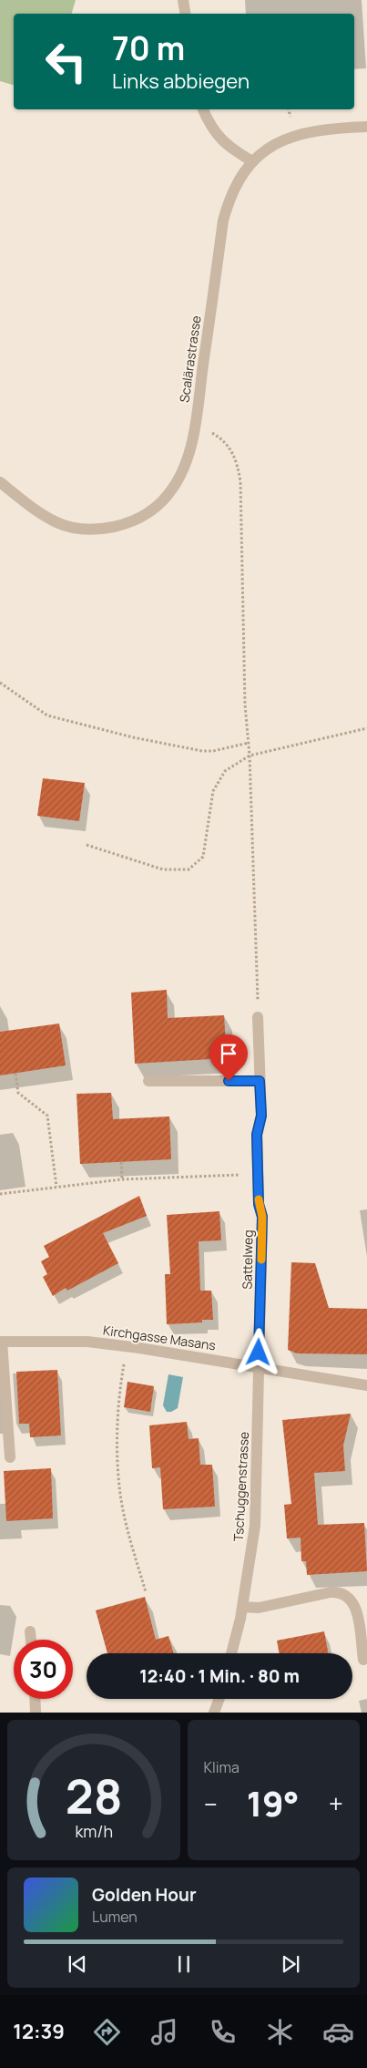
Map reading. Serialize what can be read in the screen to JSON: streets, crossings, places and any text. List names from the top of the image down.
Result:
{
  "streets": {
    "street": [
      "Scalärastrasse",
      "Sattelweg",
      "Kirchgasse Masans",
      "Tschuggenstrasse"
    ]
  },
  "crossings": [
    ["Sattelweg", "Kirchgasse Masans"],
    ["Sattelweg", "Tschuggenstrasse"],
    ["Kirchgasse Masans", "Tschuggenstrasse"]
  ],
  "page": {
    "turn": ["70 m", "Links abbiegen"],
    "limit": "30",
    "trip": "12:40 · 1 Min. · 80 m",
    "tile": "Klima",
    "heat": ["−", "19°", "+"],
    "song": ["Golden Hour", "Lumen"],
    "tabs": "12:39",
    "gauge": ["28", "km/h"]
  }
}
